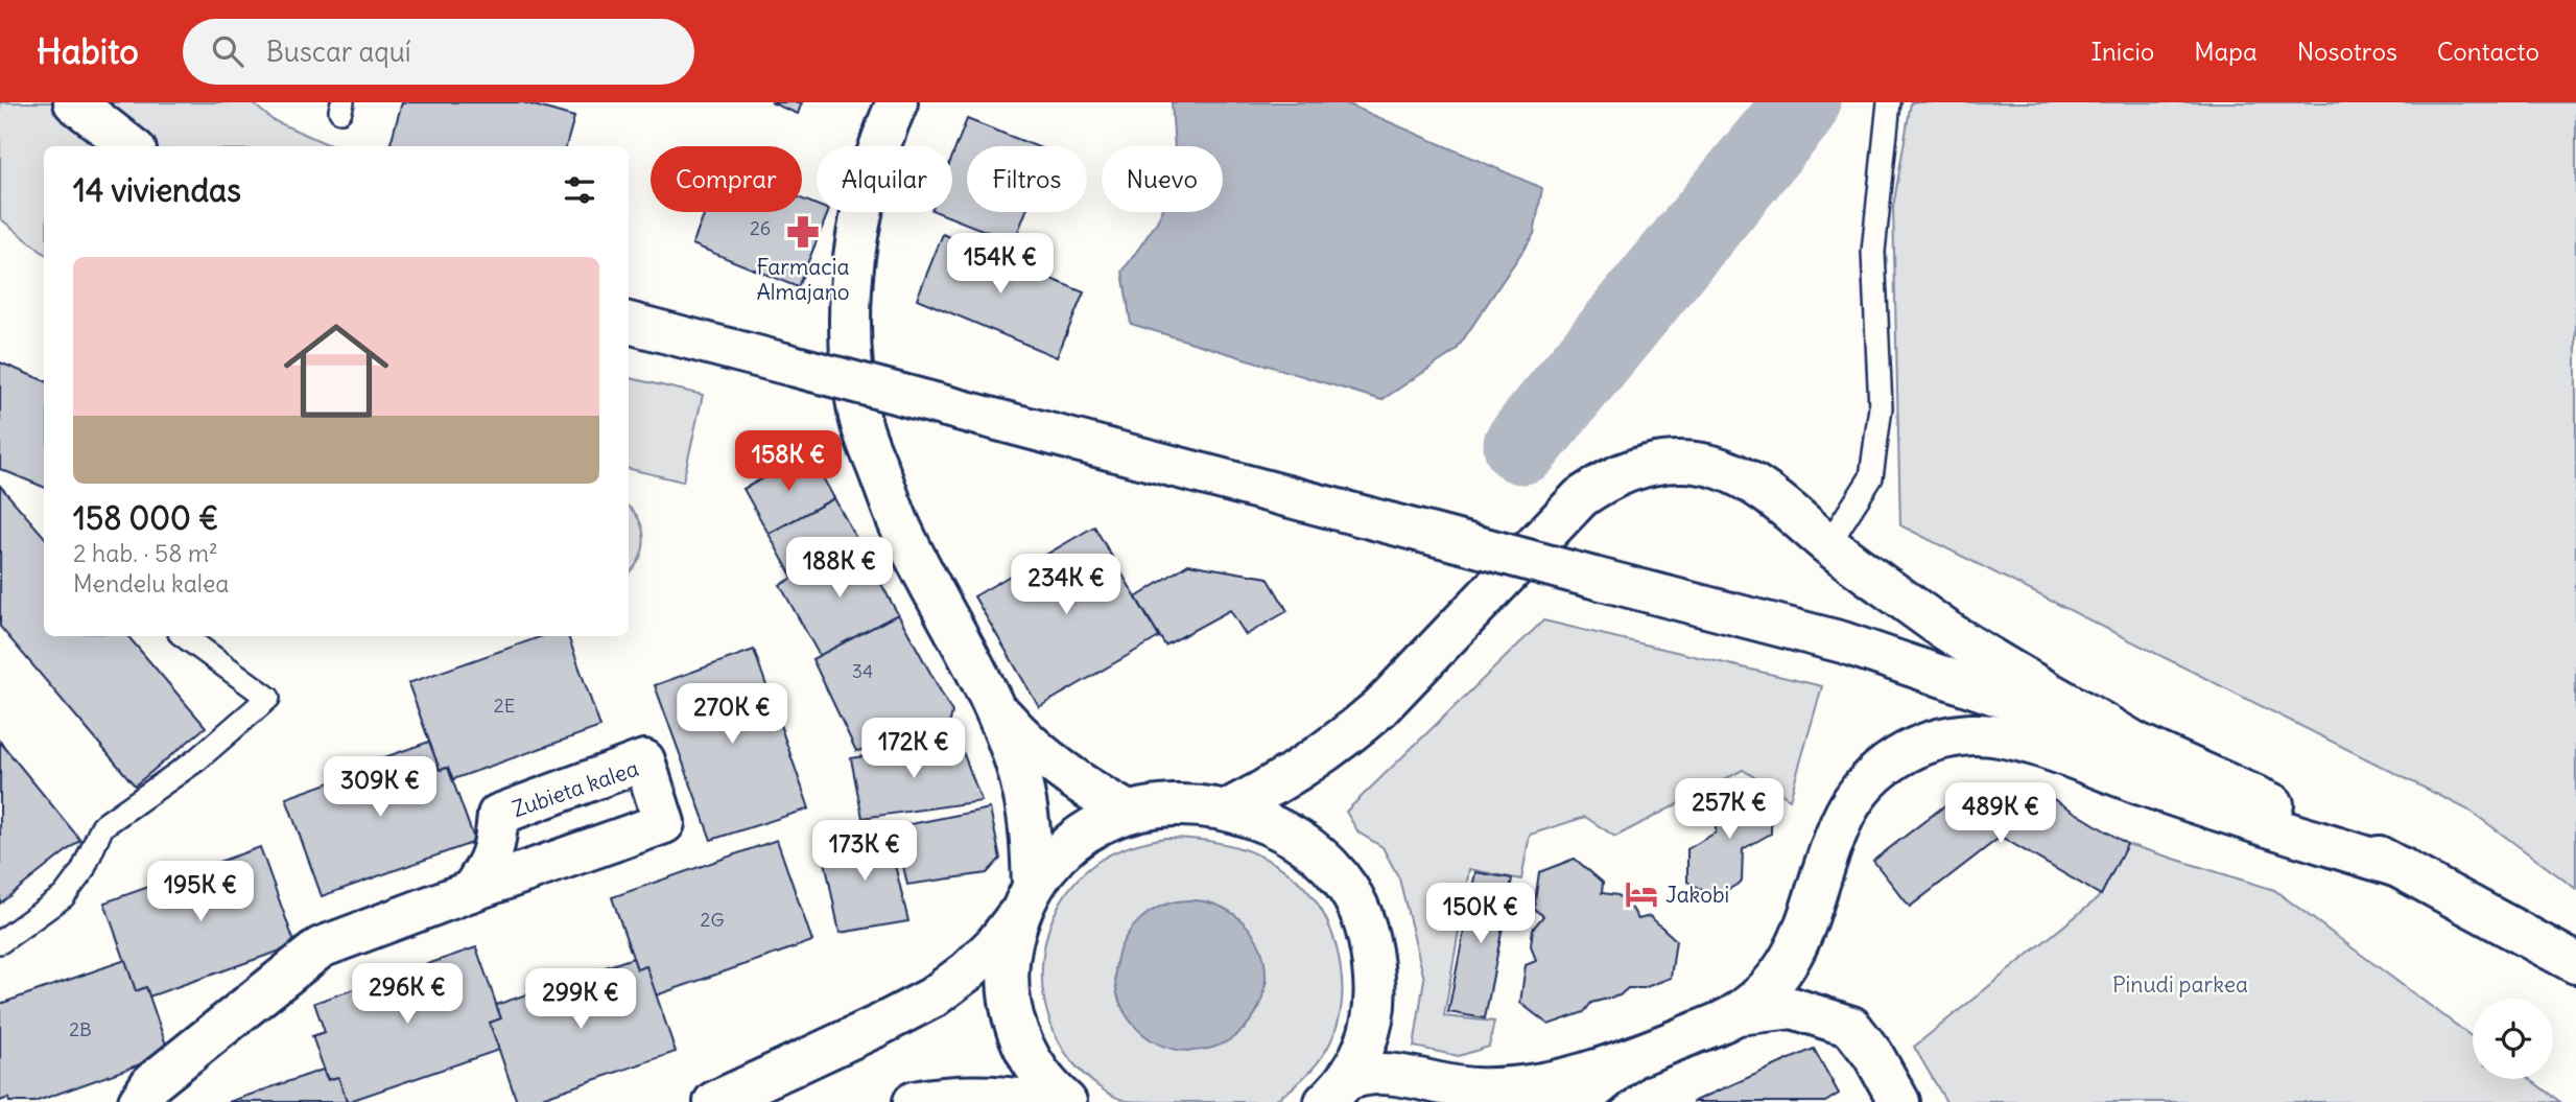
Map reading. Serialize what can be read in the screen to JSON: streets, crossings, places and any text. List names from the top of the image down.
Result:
{
  "streets": {
    "main road": ["Zubieta kalea"]
  },
  "parks": ["Pinudi parkea"],
  "places": {
    "pharmacy": ["Farmacia Almajano"],
    "hotel": ["Jakobi"]
  },
  "house_numbers": [
    "26",
    "34",
    "2E",
    "2G",
    "2B"
  ],
  "page": {
    "header": "Habito",
    "search": "Buscar aquí",
    "nav": [
      "Inicio",
      "Mapa",
      "Nosotros",
      "Contacto"
    ],
    "chip": [
      "Comprar",
      "Alquilar",
      "Filtros",
      "Nuevo"
    ],
    "heading": "14 viviendas",
    "price": [
      "154K €",
      "158K €",
      "188K €",
      "234K €",
      "270K €",
      "172K €",
      "309K €",
      "257K €",
      "489K €",
      "173K €",
      "195K €",
      "150K €",
      "296K €",
      "299K €"
    ],
    "list": [
      {
        "name": "158 000 €",
        "note": "2 hab. · 58 m² · Mendelu kalea"
      }
    ]
  }
}
